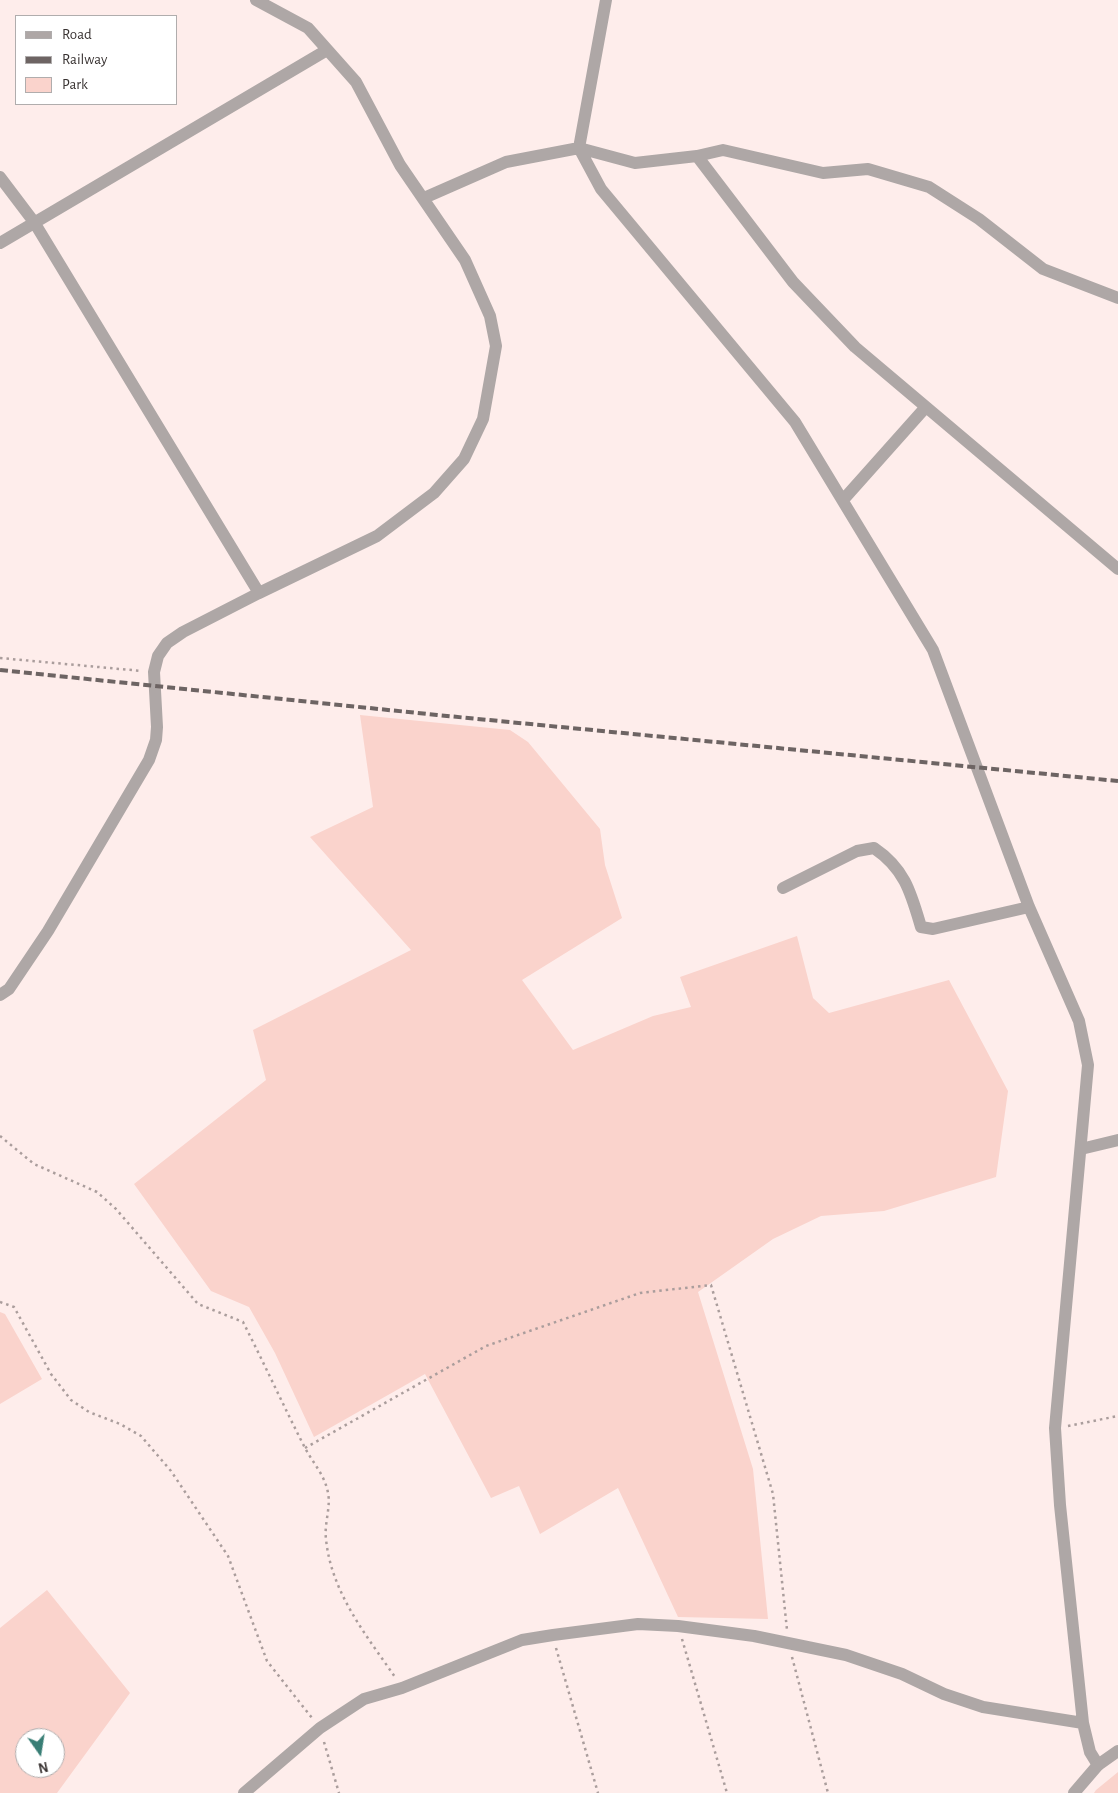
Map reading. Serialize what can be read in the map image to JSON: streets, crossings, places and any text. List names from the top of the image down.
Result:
{
  "legend": ["Road", "Railway", "Park"],
  "north": "bottom"
}
